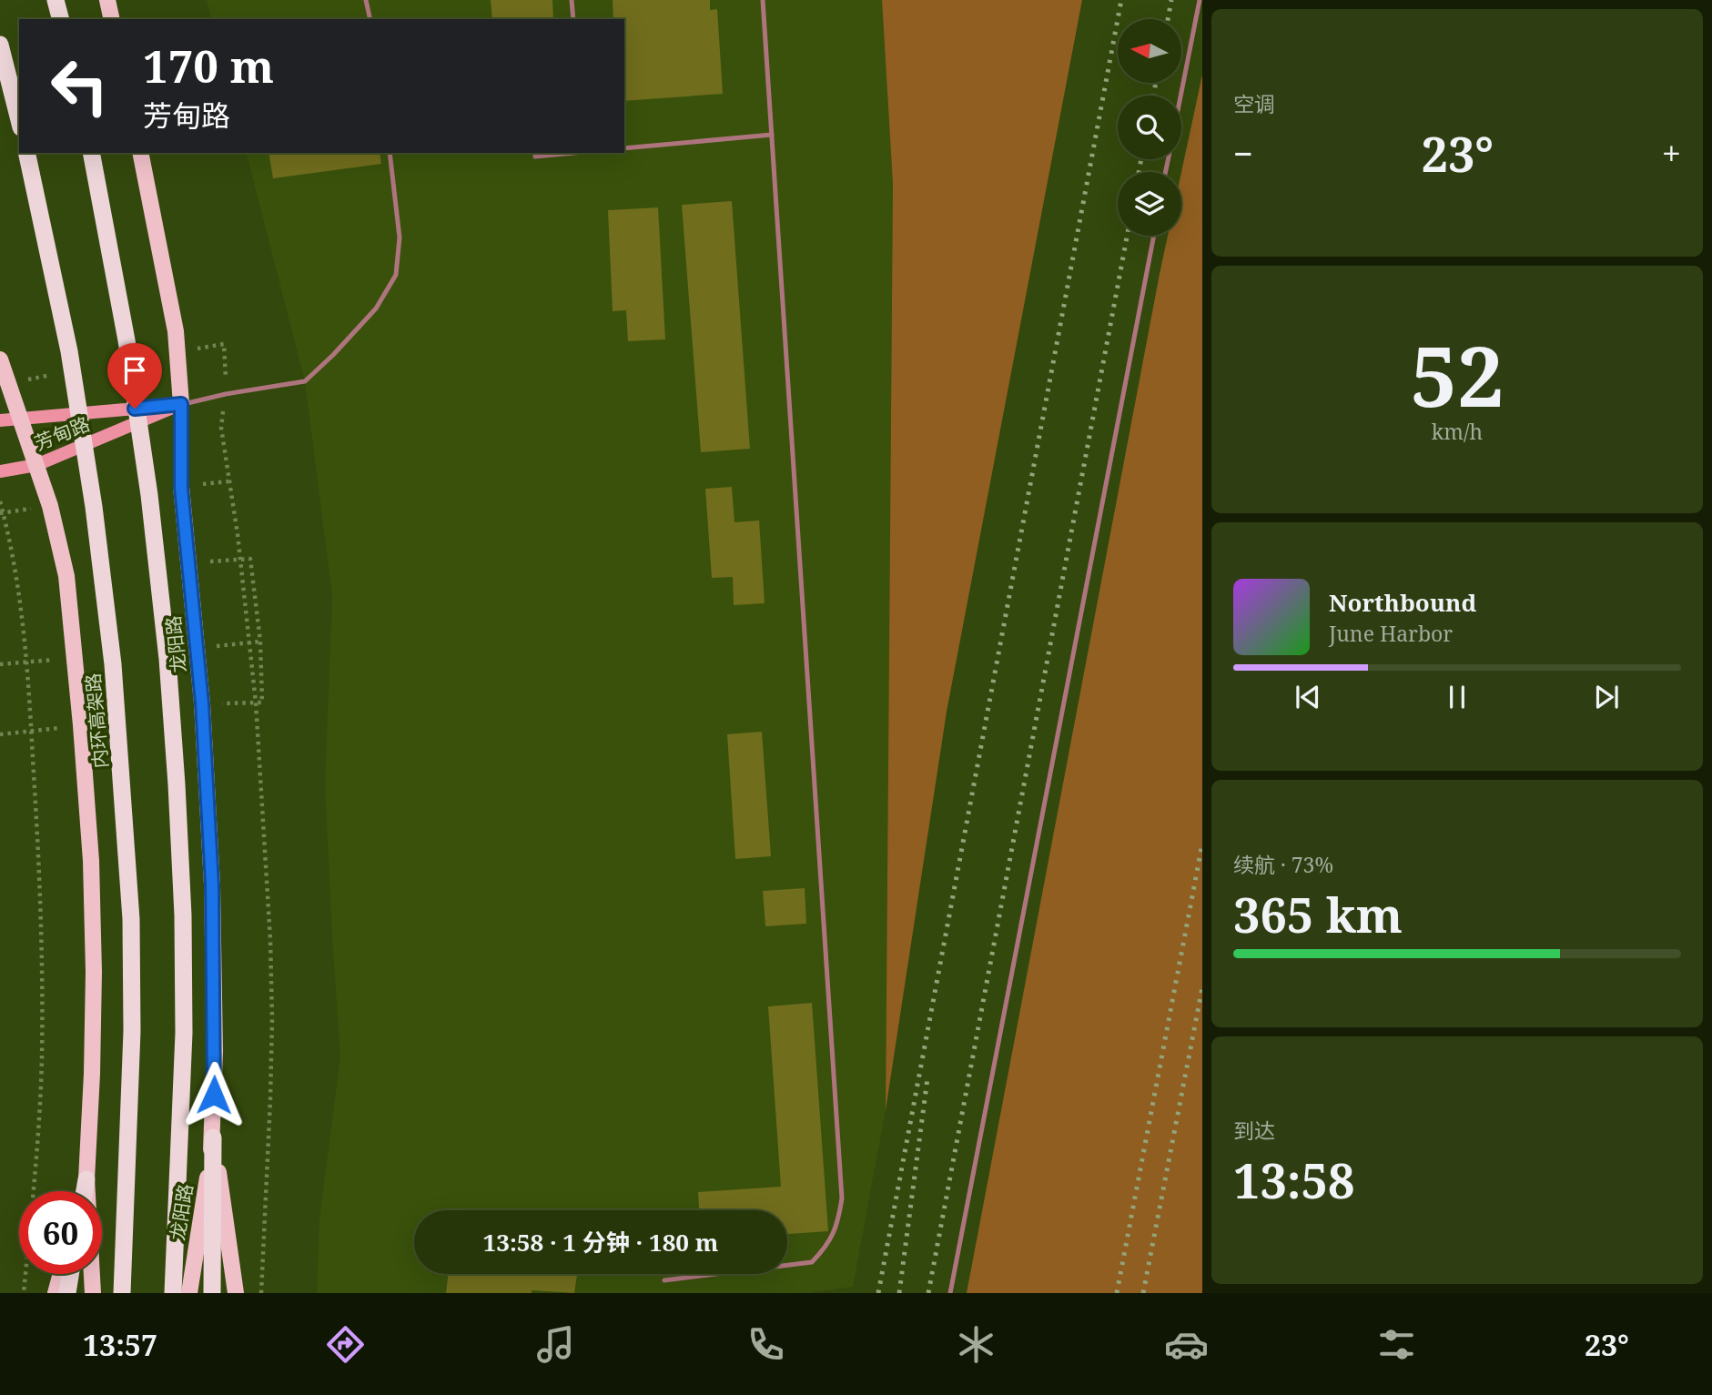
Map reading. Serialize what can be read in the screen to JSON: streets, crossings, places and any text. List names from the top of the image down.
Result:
{
  "streets": {
    "highway": ["内环高架路"],
    "main road": ["芳甸路", "龙阳路"]
  },
  "crossings": [
    ["芳甸路", "龙阳路"]
  ],
  "north": "left",
  "page": {
    "tile": [
      "空调",
      ["52", "km/h"],
      ["续航 · 73%", "365 km"],
      ["到达", "13:58"]
    ],
    "turn": ["170 m", "芳甸路"],
    "heat": ["−", "23°", "+"],
    "song": ["Northbound", "June Harbor"],
    "limit": "60",
    "trip": "13:58 · 1 分钟 · 180 m",
    "tabs": ["13:57", "23°"]
  }
}
